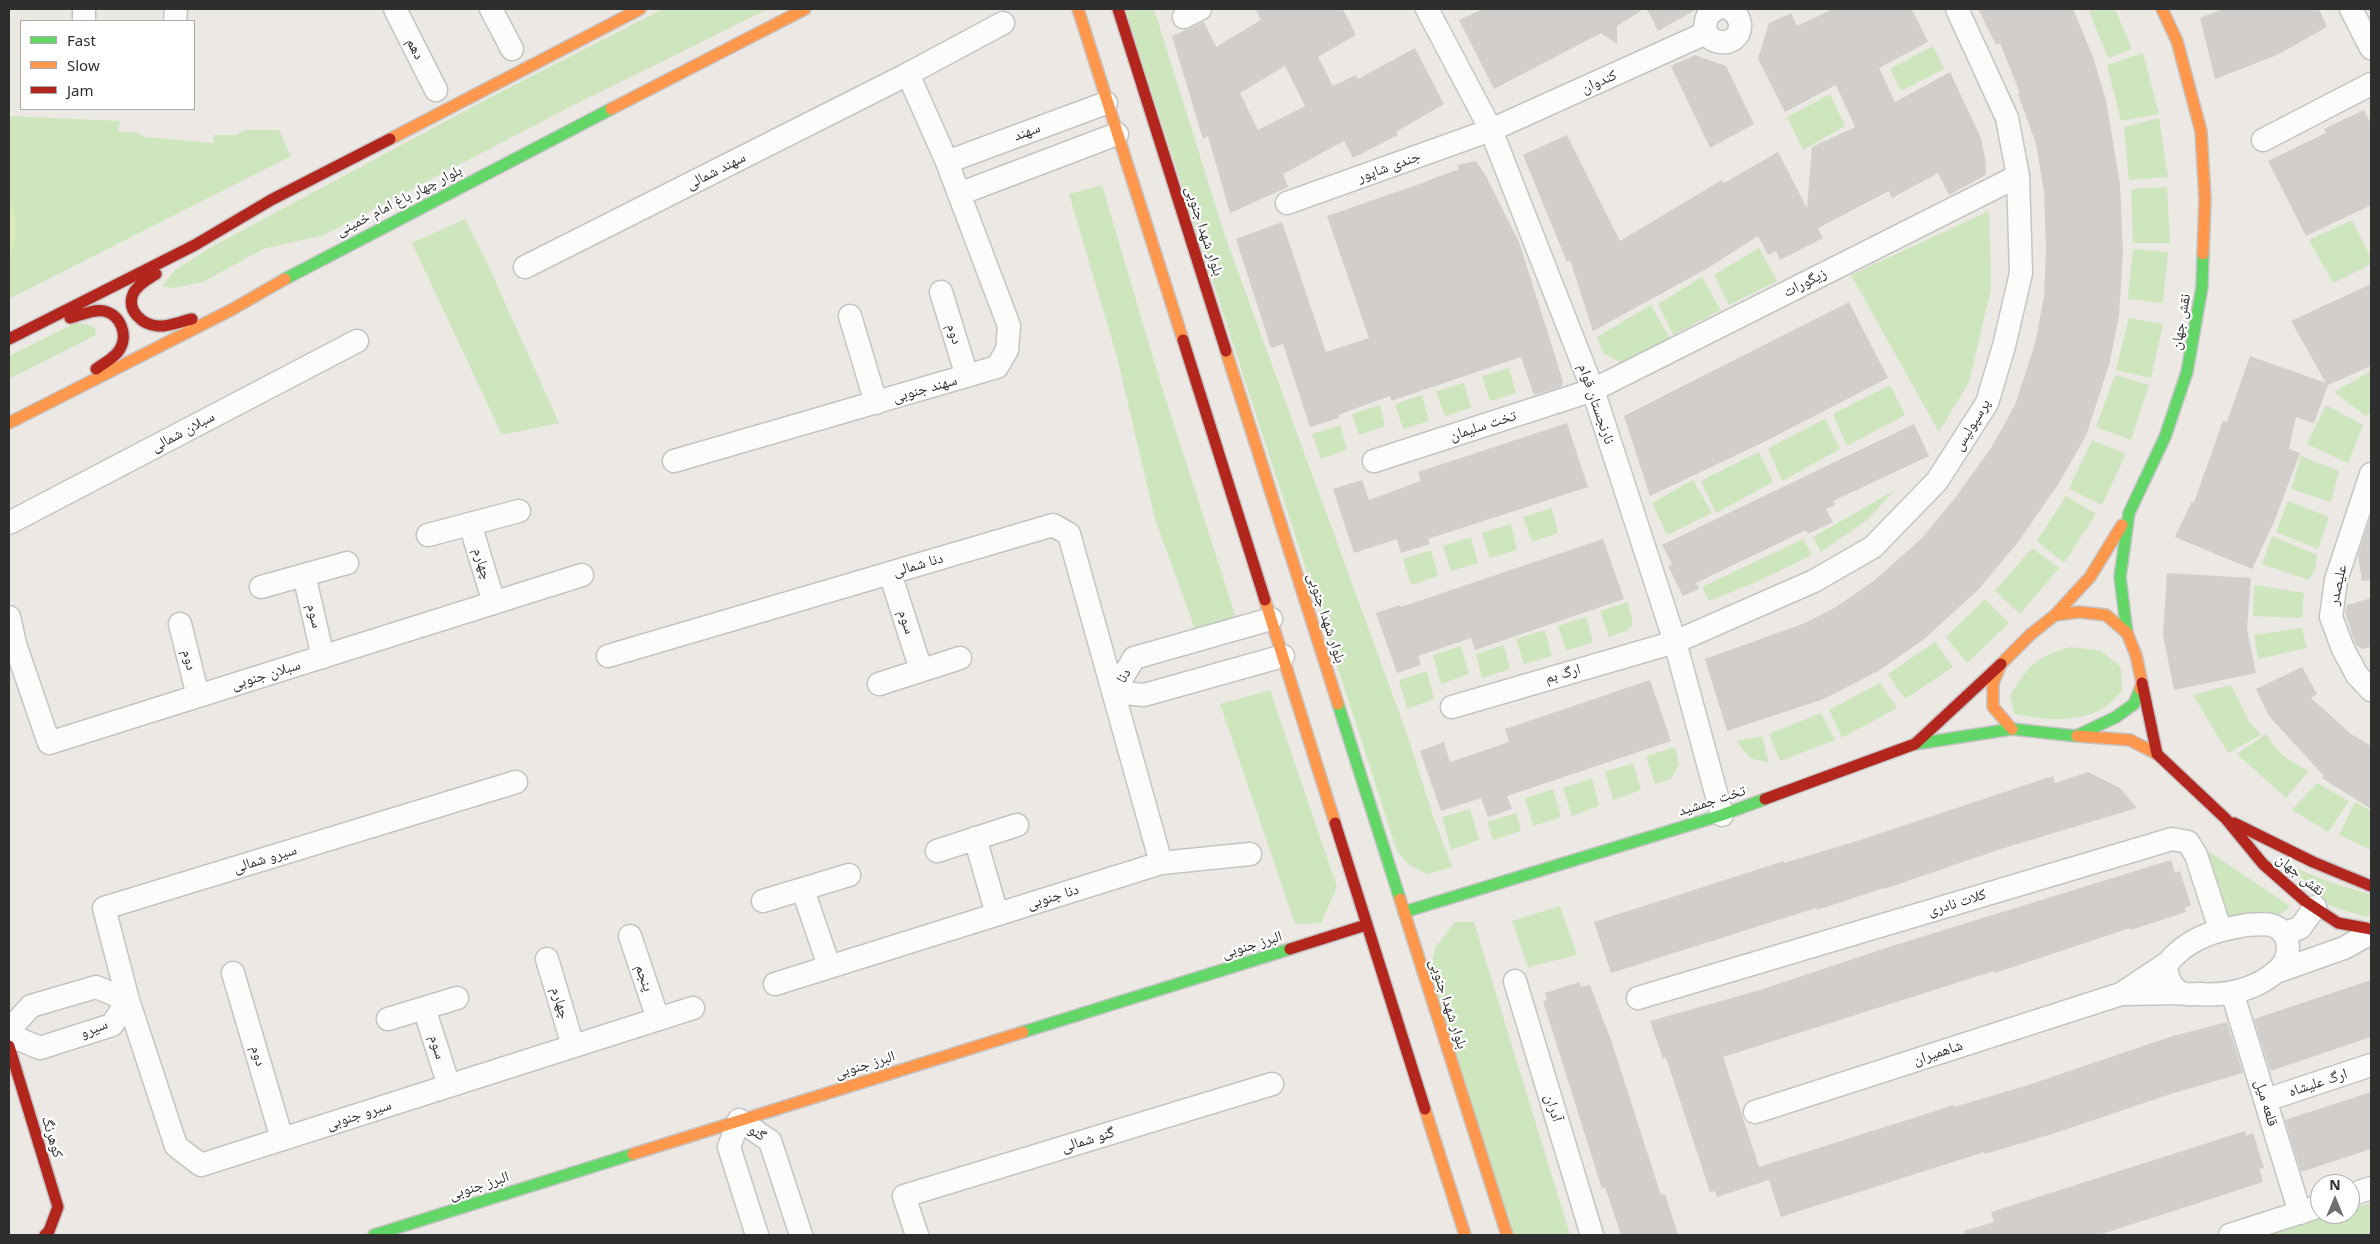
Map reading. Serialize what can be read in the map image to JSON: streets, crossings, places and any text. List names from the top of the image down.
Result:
{
  "streets": {
    "street": [
      "دهم",
      "کندوان",
      "سهند",
      "جندی شاپور",
      "سهند شمالی",
      "بلوار چهار باغ امام خمینی",
      "بلوار شهدا جنوبی",
      "زیگورات",
      "نقش جهان",
      "دوم",
      "سهند جنوبی",
      "نارنجستان قوام",
      "پرسپولیس",
      "تخت سلیمان",
      "سبلان شمالی",
      "چهارم",
      "دنا شمالی",
      "علیصدر",
      "سوم",
      "ارگ بم",
      "سبلان جنوبی",
      "دنا",
      "تخت جمشید",
      "سیرو شمالی",
      "دنا جنوبی",
      "کلات نادری",
      "البرز جنوبی",
      "پنجم",
      "سیرو",
      "شاهمیران",
      "ارگ علیشاه",
      "قلعه میل",
      "آدران",
      "سیرو جنوبی",
      "گنو",
      "کوهرنگ",
      "گنو شمالی"
    ]
  },
  "crossings": [
    ["کندوان", "جندی شاپور"],
    ["کندوان", "نارنجستان قوام"],
    ["جندی شاپور", "نارنجستان قوام"],
    ["بلوار شهدا جنوبی", "تخت جمشید"],
    ["زیگورات", "نارنجستان قوام"],
    ["زیگورات", "پرسپولیس"],
    ["زیگورات", "تخت سلیمان"],
    ["نقش جهان", "تخت جمشید"],
    ["دوم", "سهند جنوبی"],
    ["دوم", "سبلان جنوبی"],
    ["دوم", "سیرو جنوبی"],
    ["نارنجستان قوام", "پرسپولیس"],
    ["نارنجستان قوام", "تخت سلیمان"],
    ["نارنجستان قوام", "ارگ بم"],
    ["نارنجستان قوام", "تخت جمشید"],
    ["پرسپولیس", "ارگ بم"],
    ["چهارم", "سبلان جنوبی"],
    ["چهارم", "سیرو جنوبی"],
    ["دنا شمالی", "سوم"],
    ["دنا شمالی", "دنا"],
    ["سوم", "سبلان جنوبی"],
    ["سوم", "سیرو جنوبی"],
    ["سیرو شمالی", "سیرو"],
    ["سیرو شمالی", "سیرو جنوبی"],
    ["البرز جنوبی", "گنو"],
    ["پنجم", "سیرو جنوبی"],
    ["سیرو", "سیرو جنوبی"],
    ["ارگ علیشاه", "قلعه میل"]
  ],
  "legend": ["Fast", "Slow", "Jam"],
  "north": "top"
}
